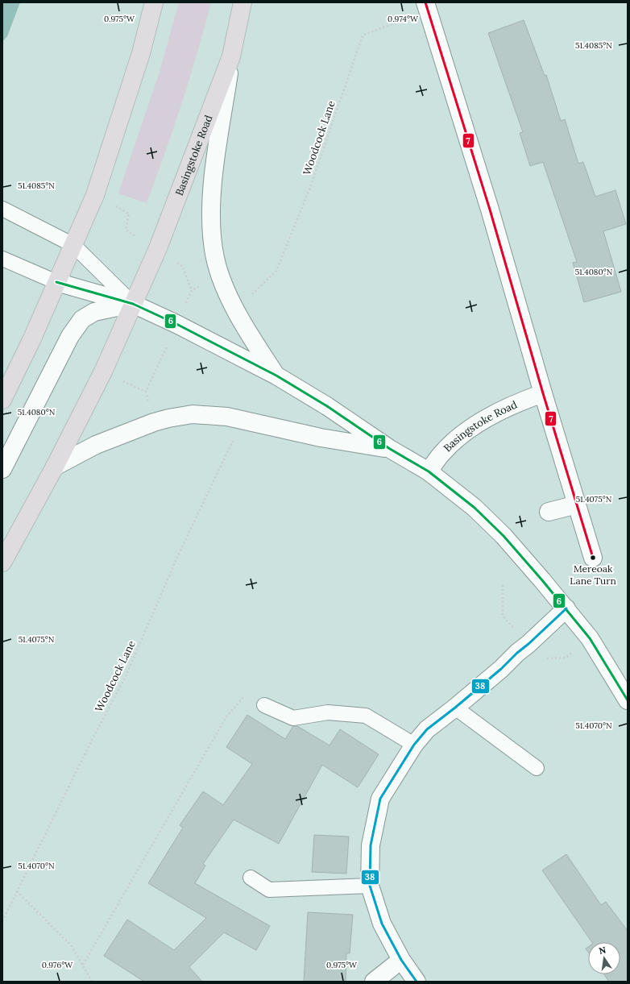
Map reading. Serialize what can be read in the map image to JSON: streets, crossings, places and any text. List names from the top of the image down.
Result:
{
  "streets": {
    "highway": ["Basingstoke Road"],
    "path": ["Woodcock Lane"]
  },
  "places": ["Mereoak Lane Turn"],
  "lines": ["transit line 7", "transit line 6", "transit line 38"],
  "north": "top",
  "coordinates": [
    "0.975°W",
    "0.974°W",
    "51.4085°N",
    "51.4080°N",
    "51.4075°N",
    "51.4070°N",
    "0.976°W"
  ]
}
